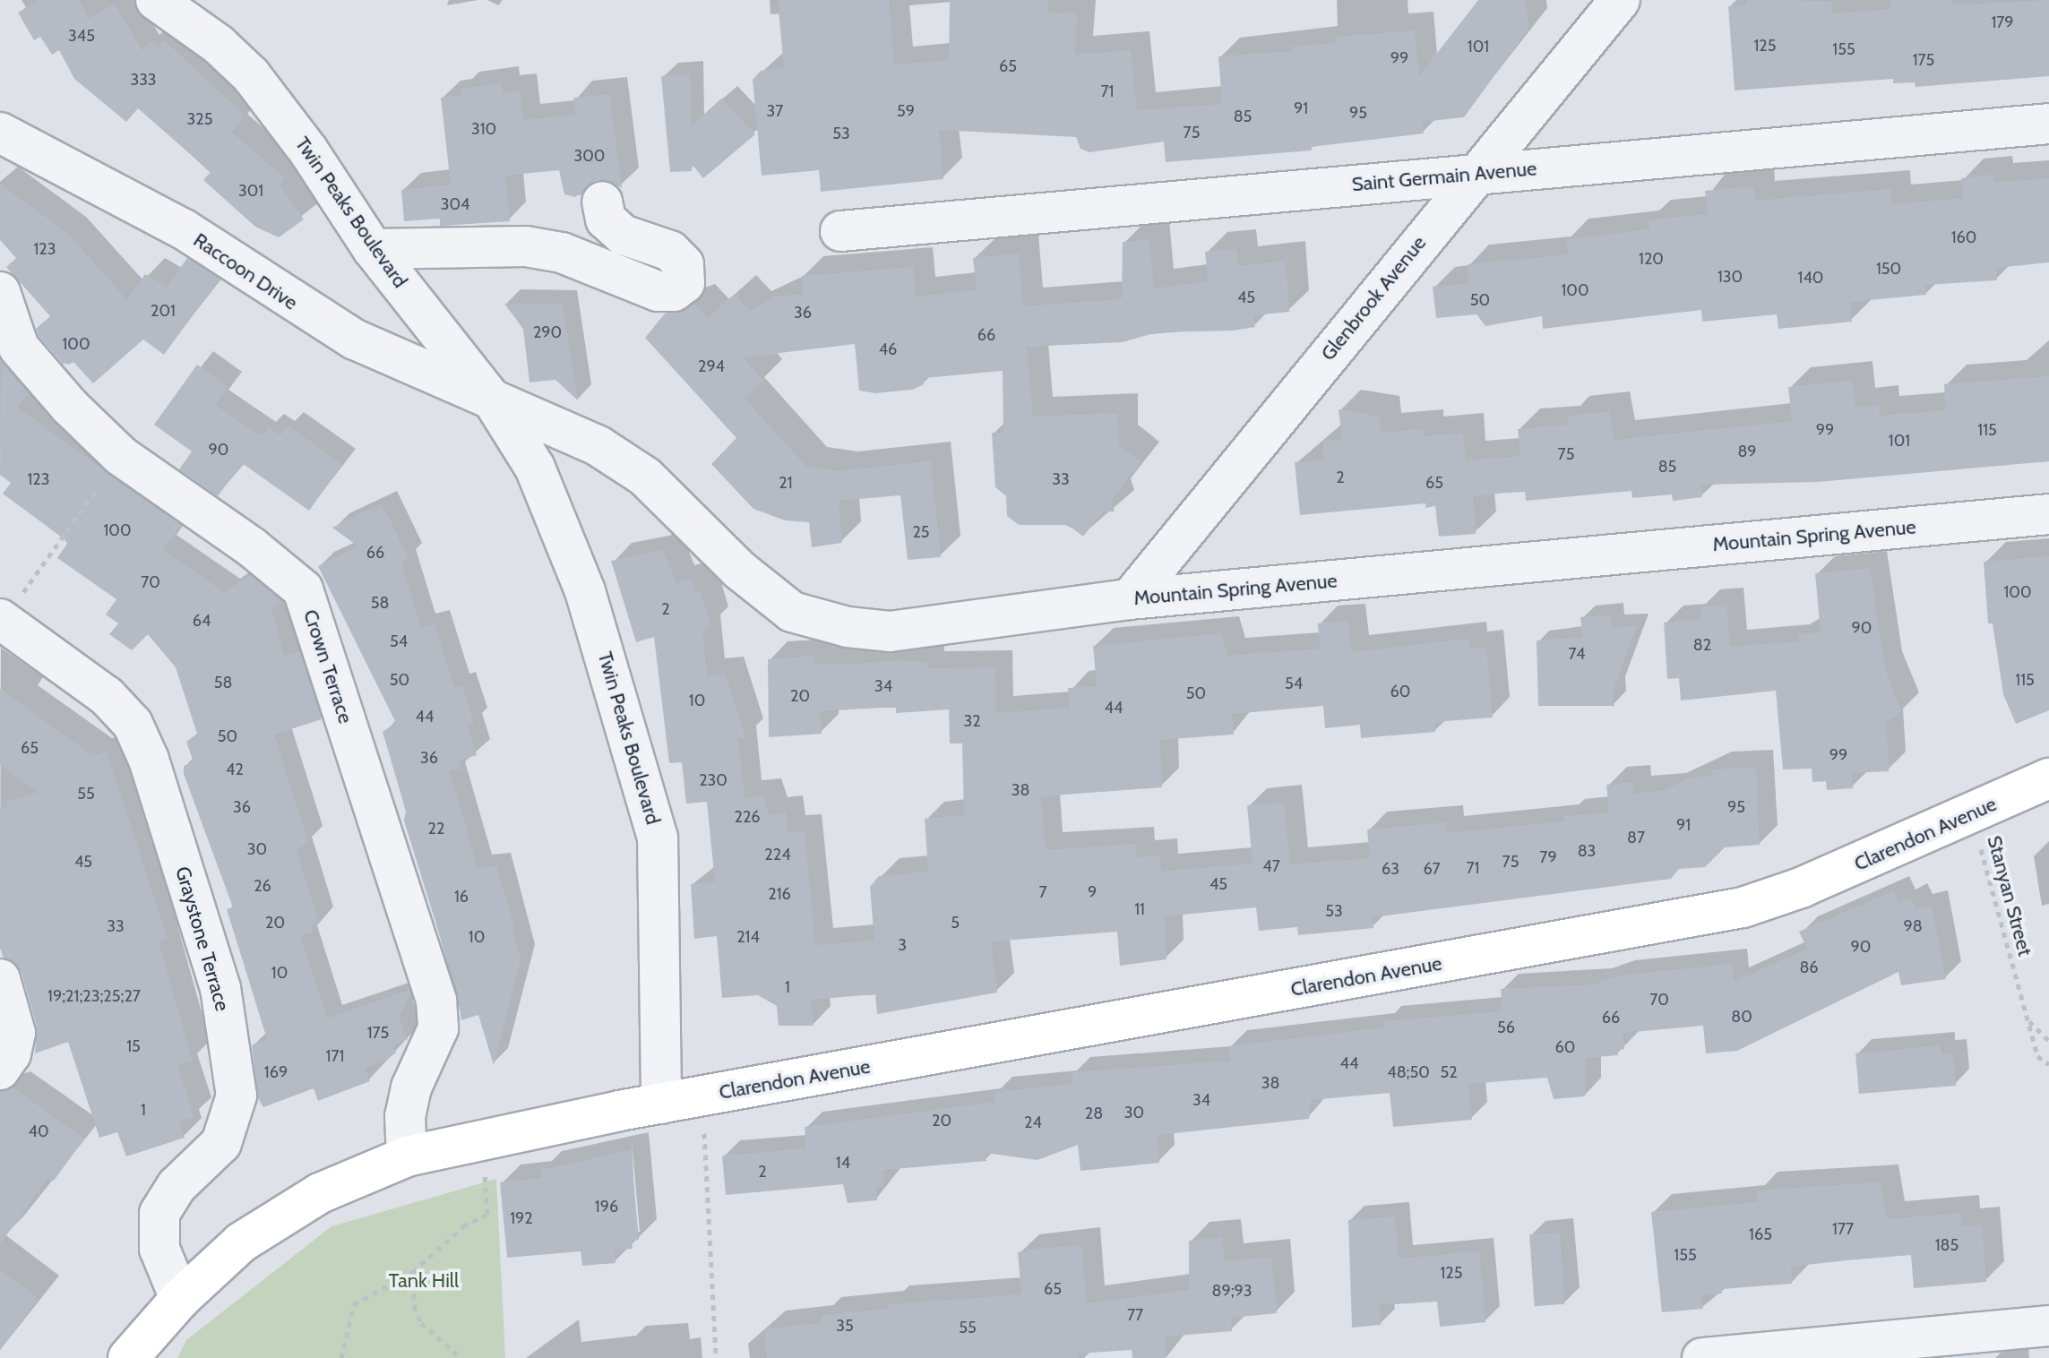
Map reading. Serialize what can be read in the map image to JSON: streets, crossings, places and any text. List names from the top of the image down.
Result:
{
  "streets": {
    "main road": ["Clarendon Avenue"],
    "street": [
      "Saint Germain Avenue",
      "Twin Peaks Boulevard",
      "Raccoon Drive",
      "Glenbrook Avenue",
      "Mountain Spring Avenue",
      "Crown Terrace",
      "Graystone Terrace"
    ],
    "path": ["Stanyan Street"]
  },
  "crossings": [
    ["Saint Germain Avenue", "Glenbrook Avenue"],
    ["Twin Peaks Boulevard", "Raccoon Drive"],
    ["Twin Peaks Boulevard", "Mountain Spring Avenue"],
    ["Twin Peaks Boulevard", "Clarendon Avenue"],
    ["Raccoon Drive", "Mountain Spring Avenue"],
    ["Glenbrook Avenue", "Mountain Spring Avenue"],
    ["Clarendon Avenue", "Stanyan Street"]
  ],
  "parks": ["Tank Hill"],
  "house_numbers": [
    "179",
    "345",
    "125",
    "101",
    "155",
    "99",
    "175",
    "65",
    "333",
    "71",
    "91",
    "37",
    "59",
    "95",
    "85",
    "325",
    "310",
    "75",
    "53",
    "300",
    "301",
    "304",
    "160",
    "123",
    "120",
    "150",
    "130",
    "140",
    "100",
    "45",
    "50",
    "201",
    "36",
    "290",
    "66",
    "100",
    "46",
    "294",
    "99",
    "115",
    "101",
    "90",
    "89",
    "75",
    "85",
    "2",
    "123",
    "33",
    "21",
    "65",
    "100",
    "25",
    "66",
    "70",
    "100",
    "58",
    "2",
    "64",
    "90",
    "54",
    "82",
    "74",
    "50",
    "115",
    "58",
    "54",
    "34",
    "60",
    "50",
    "20",
    "10",
    "44",
    "44",
    "32",
    "50",
    "65",
    "99",
    "36",
    "42",
    "230",
    "38",
    "55",
    "36",
    "95",
    "226",
    "91",
    "22",
    "87",
    "30",
    "83",
    "224",
    "79",
    "45",
    "75",
    "47",
    "71",
    "63",
    "67",
    "45",
    "26",
    "7",
    "9",
    "216",
    "16",
    "11",
    "53",
    "20",
    "5",
    "33",
    "98",
    "10",
    "214",
    "3",
    "90",
    "86",
    "10",
    "1",
    "19;21;23;25;27",
    "70",
    "80",
    "66",
    "56",
    "175",
    "15",
    "60",
    "171",
    "44",
    "169",
    "48;50",
    "52",
    "38",
    "34",
    "1",
    "30",
    "28",
    "20",
    "24",
    "40",
    "14",
    "2",
    "196",
    "192",
    "177",
    "165",
    "185",
    "155",
    "125",
    "65",
    "89;93",
    "77",
    "35",
    "55"
  ]
}
